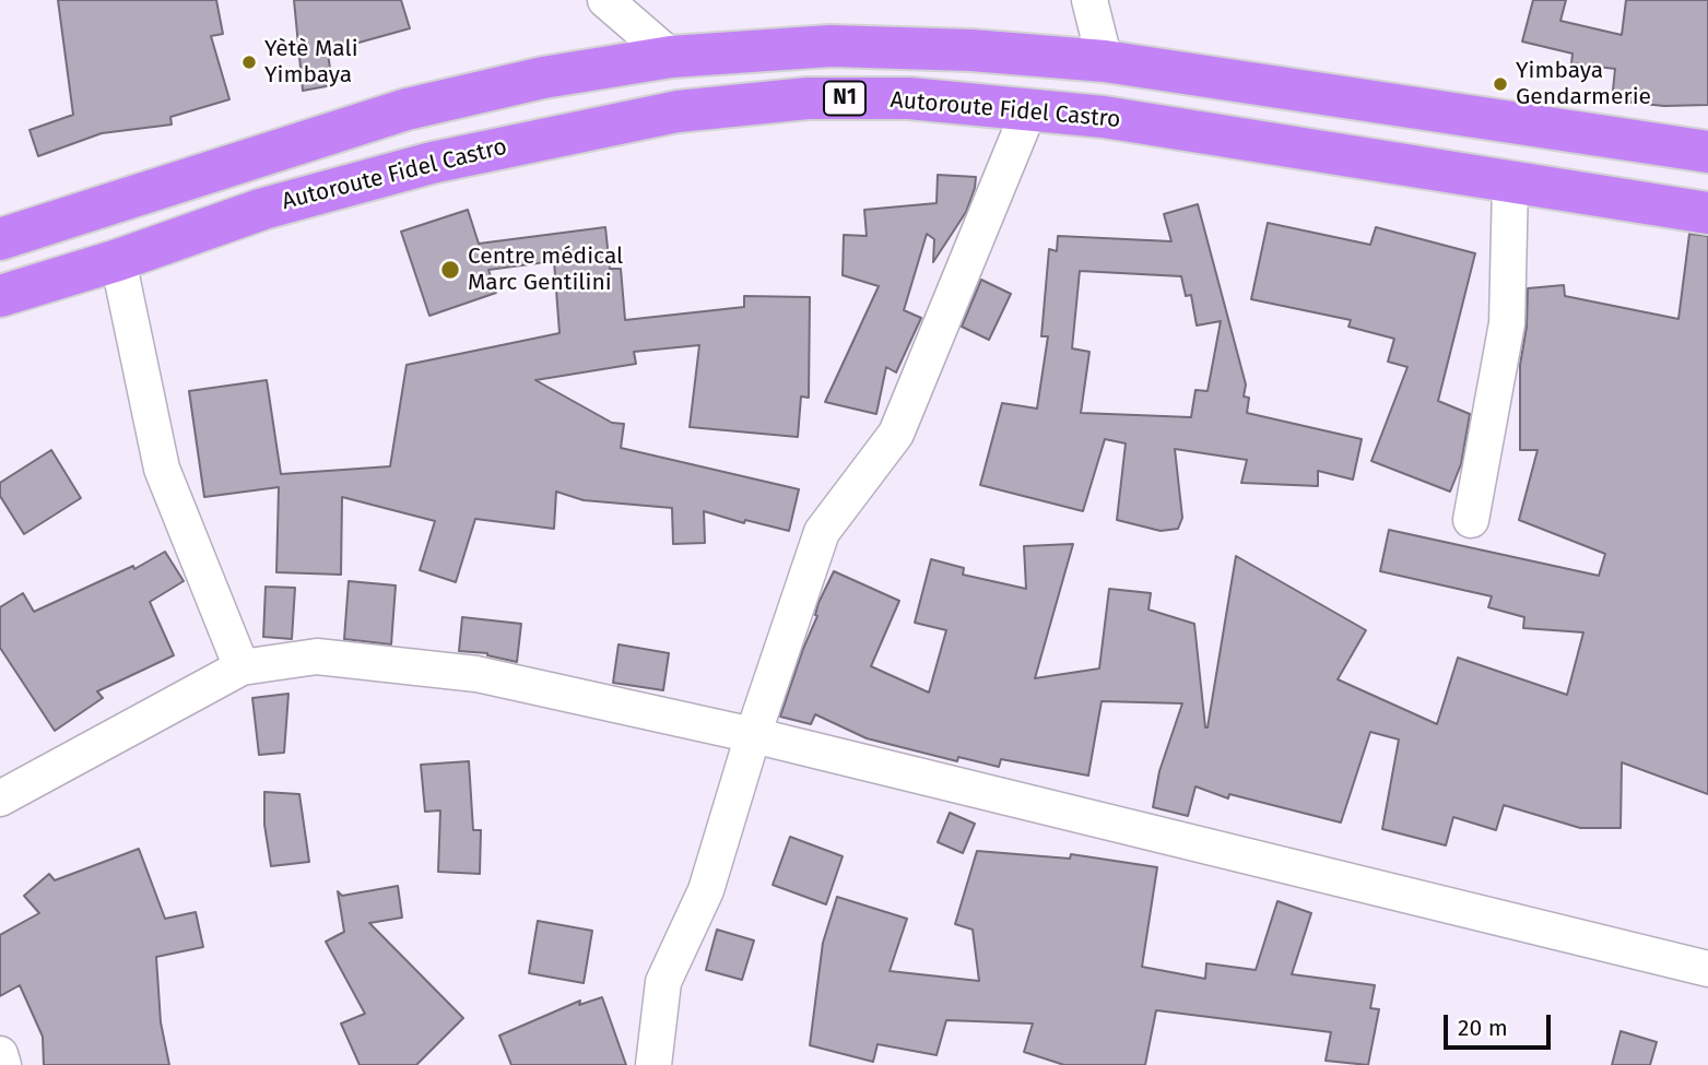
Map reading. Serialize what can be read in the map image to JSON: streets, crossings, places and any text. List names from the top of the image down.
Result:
{
  "streets": {
    "highway": ["N1", "Autoroute Fidel Castro"]
  },
  "places": ["Yètè Mali Yimbaya", "Yimbaya Gendarmerie", "Centre médical Marc Gentilini"],
  "scale_bar": "20 m"
}
